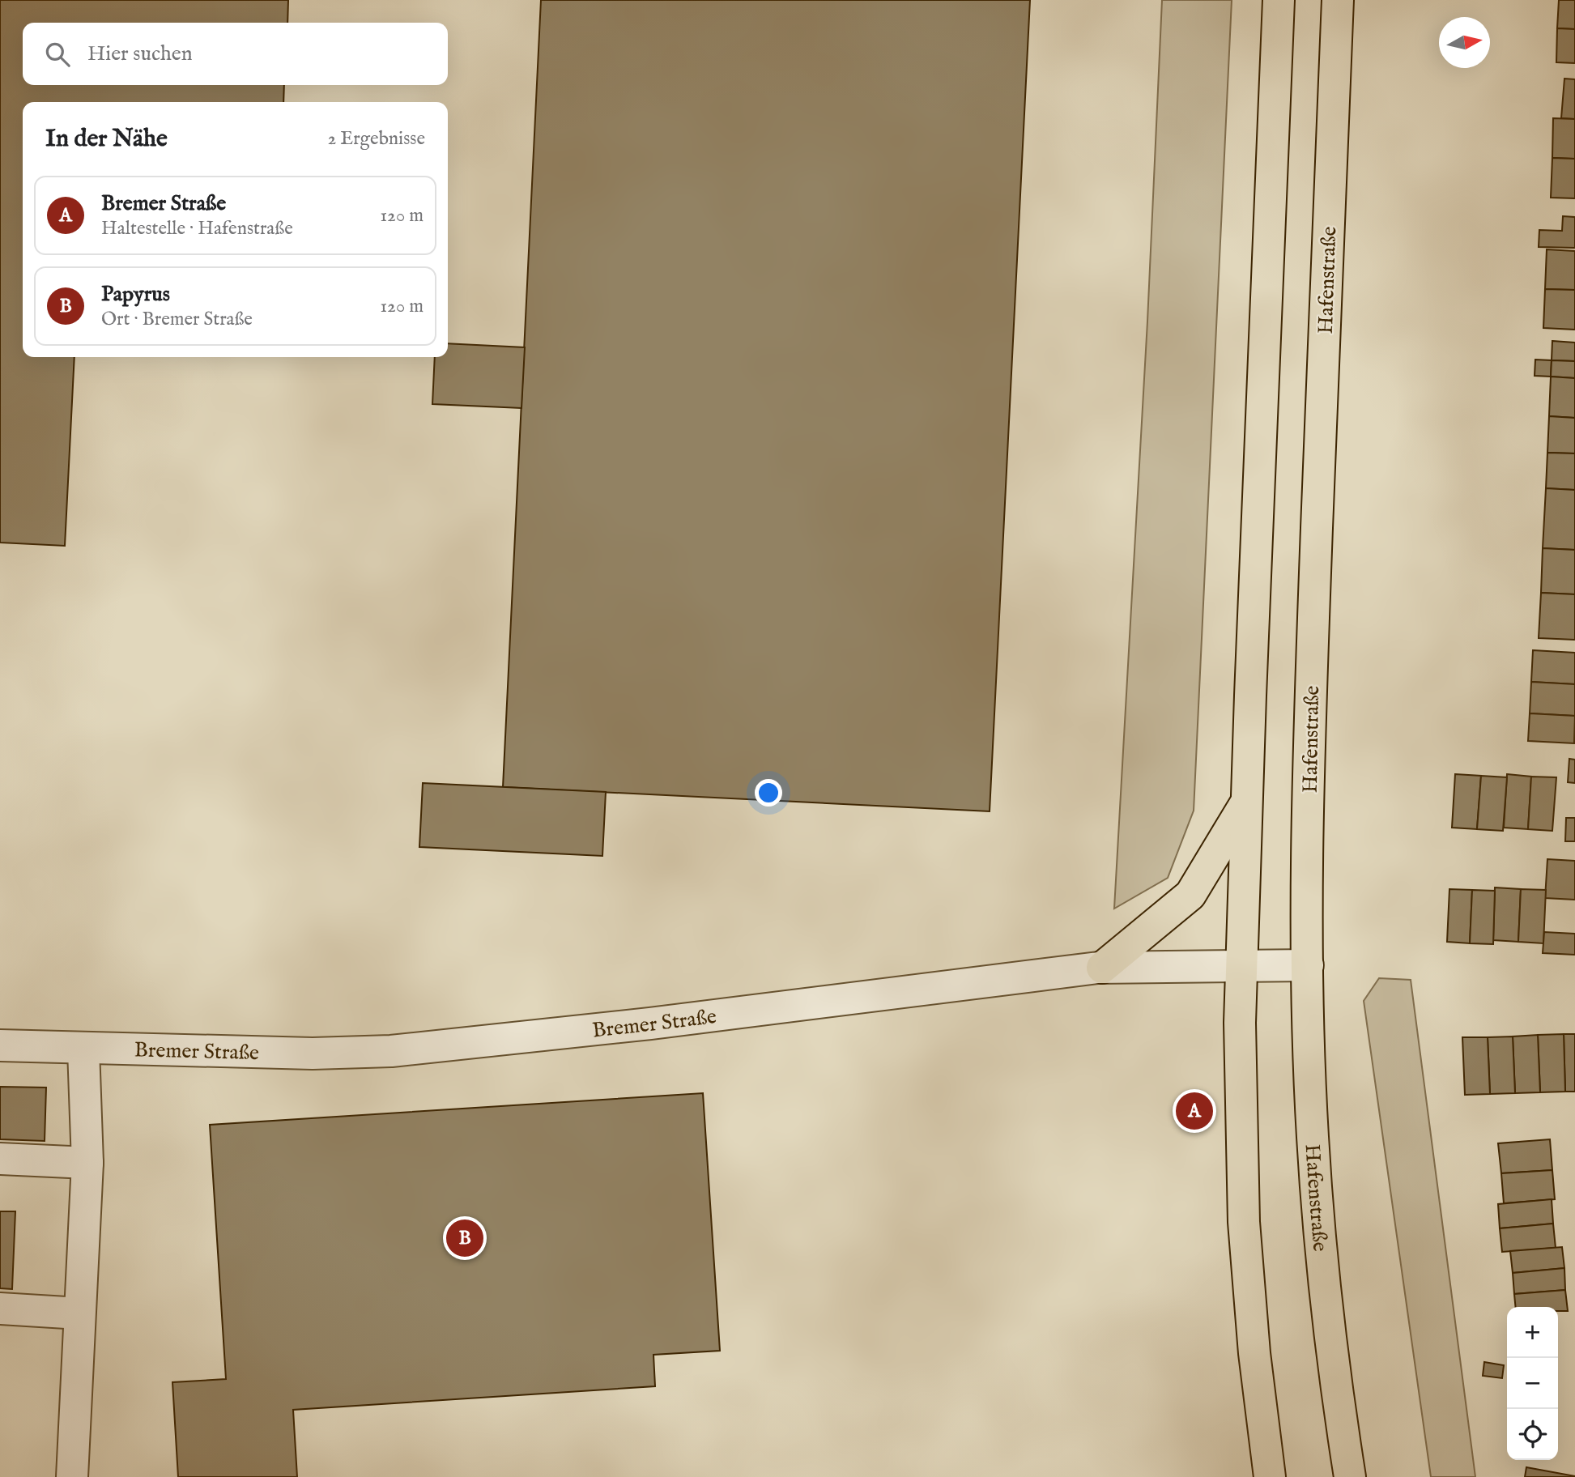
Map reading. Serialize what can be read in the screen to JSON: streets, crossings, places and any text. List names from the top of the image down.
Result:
{
  "streets": {
    "main road": ["Hafenstraße"],
    "street": ["Bremer Straße"]
  },
  "crossings": [
    ["Hafenstraße", "Bremer Straße"]
  ],
  "north": "right",
  "page": {
    "search": "Hier suchen",
    "heading": ["In der Nähe", "2 Ergebnisse"],
    "list": [
      {
        "mark": "A",
        "name": "Bremer Straße",
        "note": "Haltestelle · Hafenstraße",
        "value": "120 m"
      },
      {
        "mark": "B",
        "name": "Papyrus",
        "note": "Ort · Bremer Straße",
        "value": "120 m"
      }
    ],
    "pins": ["A", "B"],
    "map_buttons": ["+", "−"]
  }
}
